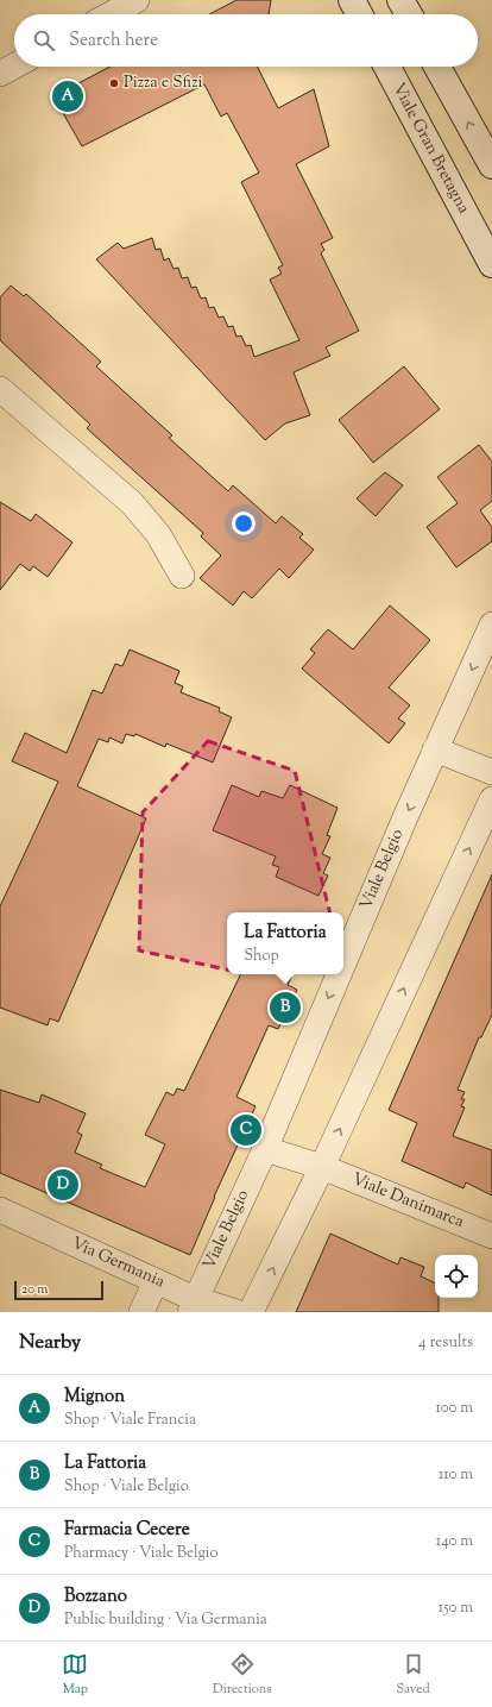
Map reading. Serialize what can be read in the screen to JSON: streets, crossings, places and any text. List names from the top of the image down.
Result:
{
  "streets": {
    "street": [
      "Viale Gran Bretagna",
      "Viale Belgio",
      "Viale Danimarca",
      "Via Germania"
    ]
  },
  "crossings": [
    ["Viale Belgio", "Via Germania"]
  ],
  "places": ["Pizza e Sfizi"],
  "scale_bar": "20 m",
  "page": {
    "search": "Search here",
    "pins": [
      "A",
      "B",
      "C",
      "D"
    ],
    "popup": ["La Fattoria", "Shop"],
    "scale": "20 m",
    "heading": ["Nearby", "4 results"],
    "list": [
      {
        "mark": "A",
        "name": "Mignon",
        "note": "Shop · Viale Francia",
        "value": "100 m"
      },
      {
        "mark": "B",
        "name": "La Fattoria",
        "note": "Shop · Viale Belgio",
        "value": "110 m"
      },
      {
        "mark": "C",
        "name": "Farmacia Cecere",
        "note": "Pharmacy · Viale Belgio",
        "value": "140 m"
      },
      {
        "mark": "D",
        "name": "Bozzano",
        "note": "Public building · Via Germania",
        "value": "150 m"
      }
    ],
    "nav": ["Map", "Directions", "Saved"]
  }
}
